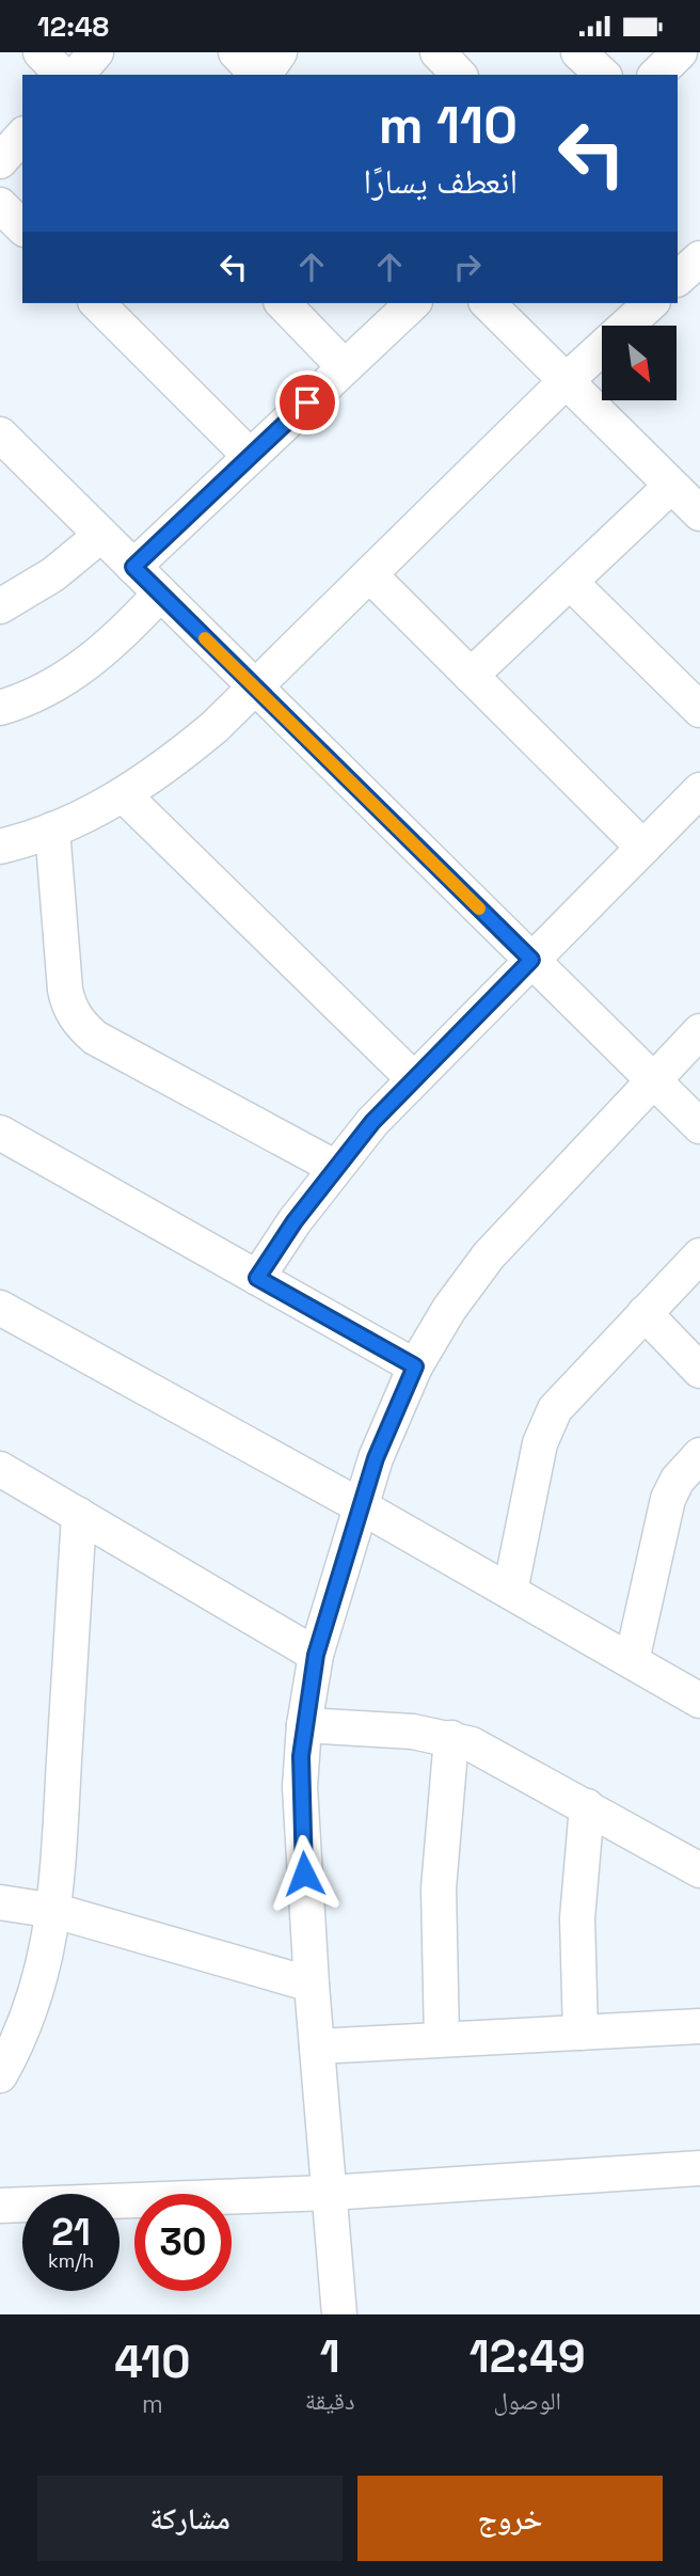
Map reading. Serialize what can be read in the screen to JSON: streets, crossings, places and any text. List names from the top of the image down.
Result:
{
  "north": "bottom right",
  "page": {
    "status": "12:48",
    "turn": ["110 m", "انعطف يسارًا"],
    "speed": "21 km/h",
    "limit": "30",
    "eta": [
      "12:49",
      "الوصول",
      "1",
      "دقيقة",
      "410",
      "m"
    ],
    "buttons": ["خروج", "مشاركة"]
  }
}
